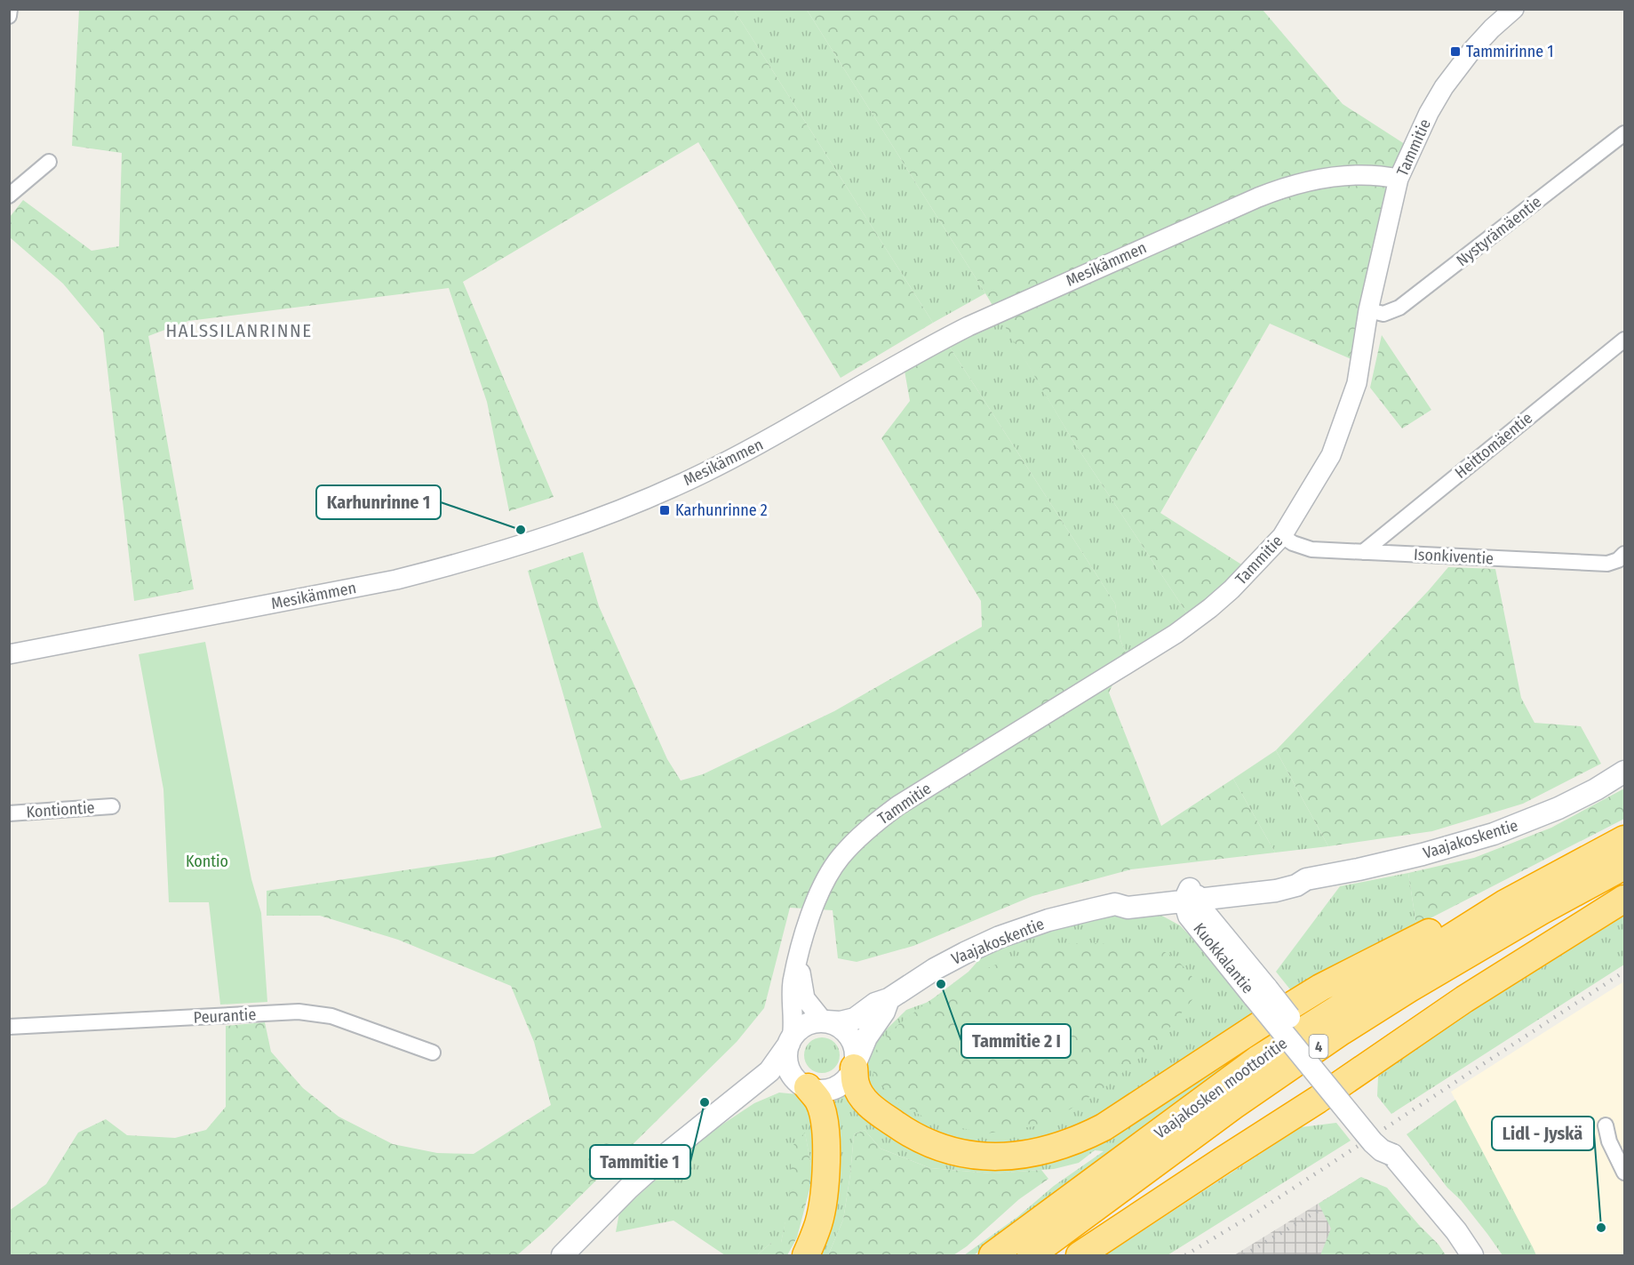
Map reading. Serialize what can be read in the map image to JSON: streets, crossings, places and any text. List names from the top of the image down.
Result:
{
  "streets": {
    "highway": ["4", "Vaajakosken moottoritie"],
    "main road": ["Vaajakoskentie", "Kuokkalantie"],
    "street": [
      "Tammitie",
      "Nystyrämäentie",
      "Mesikämmen",
      "Heittomäentie",
      "Isonkiventie",
      "Kontiontie",
      "Peurantie"
    ]
  },
  "crossings": [
    ["Tammitie", "Nystyrämäentie"],
    ["Tammitie", "Mesikämmen"],
    ["Tammitie", "Isonkiventie"],
    ["Tammitie", "Vaajakoskentie"],
    ["Heittomäentie", "Isonkiventie"],
    ["Vaajakoskentie", "Kuokkalantie"]
  ],
  "districts": ["HALSSILANRINNE"],
  "parks": ["Kontio"],
  "places": {
    "transit": ["Tammirinne 1", "Karhunrinne 2"],
    "other": [
      "Karhunrinne 1",
      "Tammitie 2 I",
      "Tammitie 1",
      "Lidl - Jyskä"
    ]
  }
}
